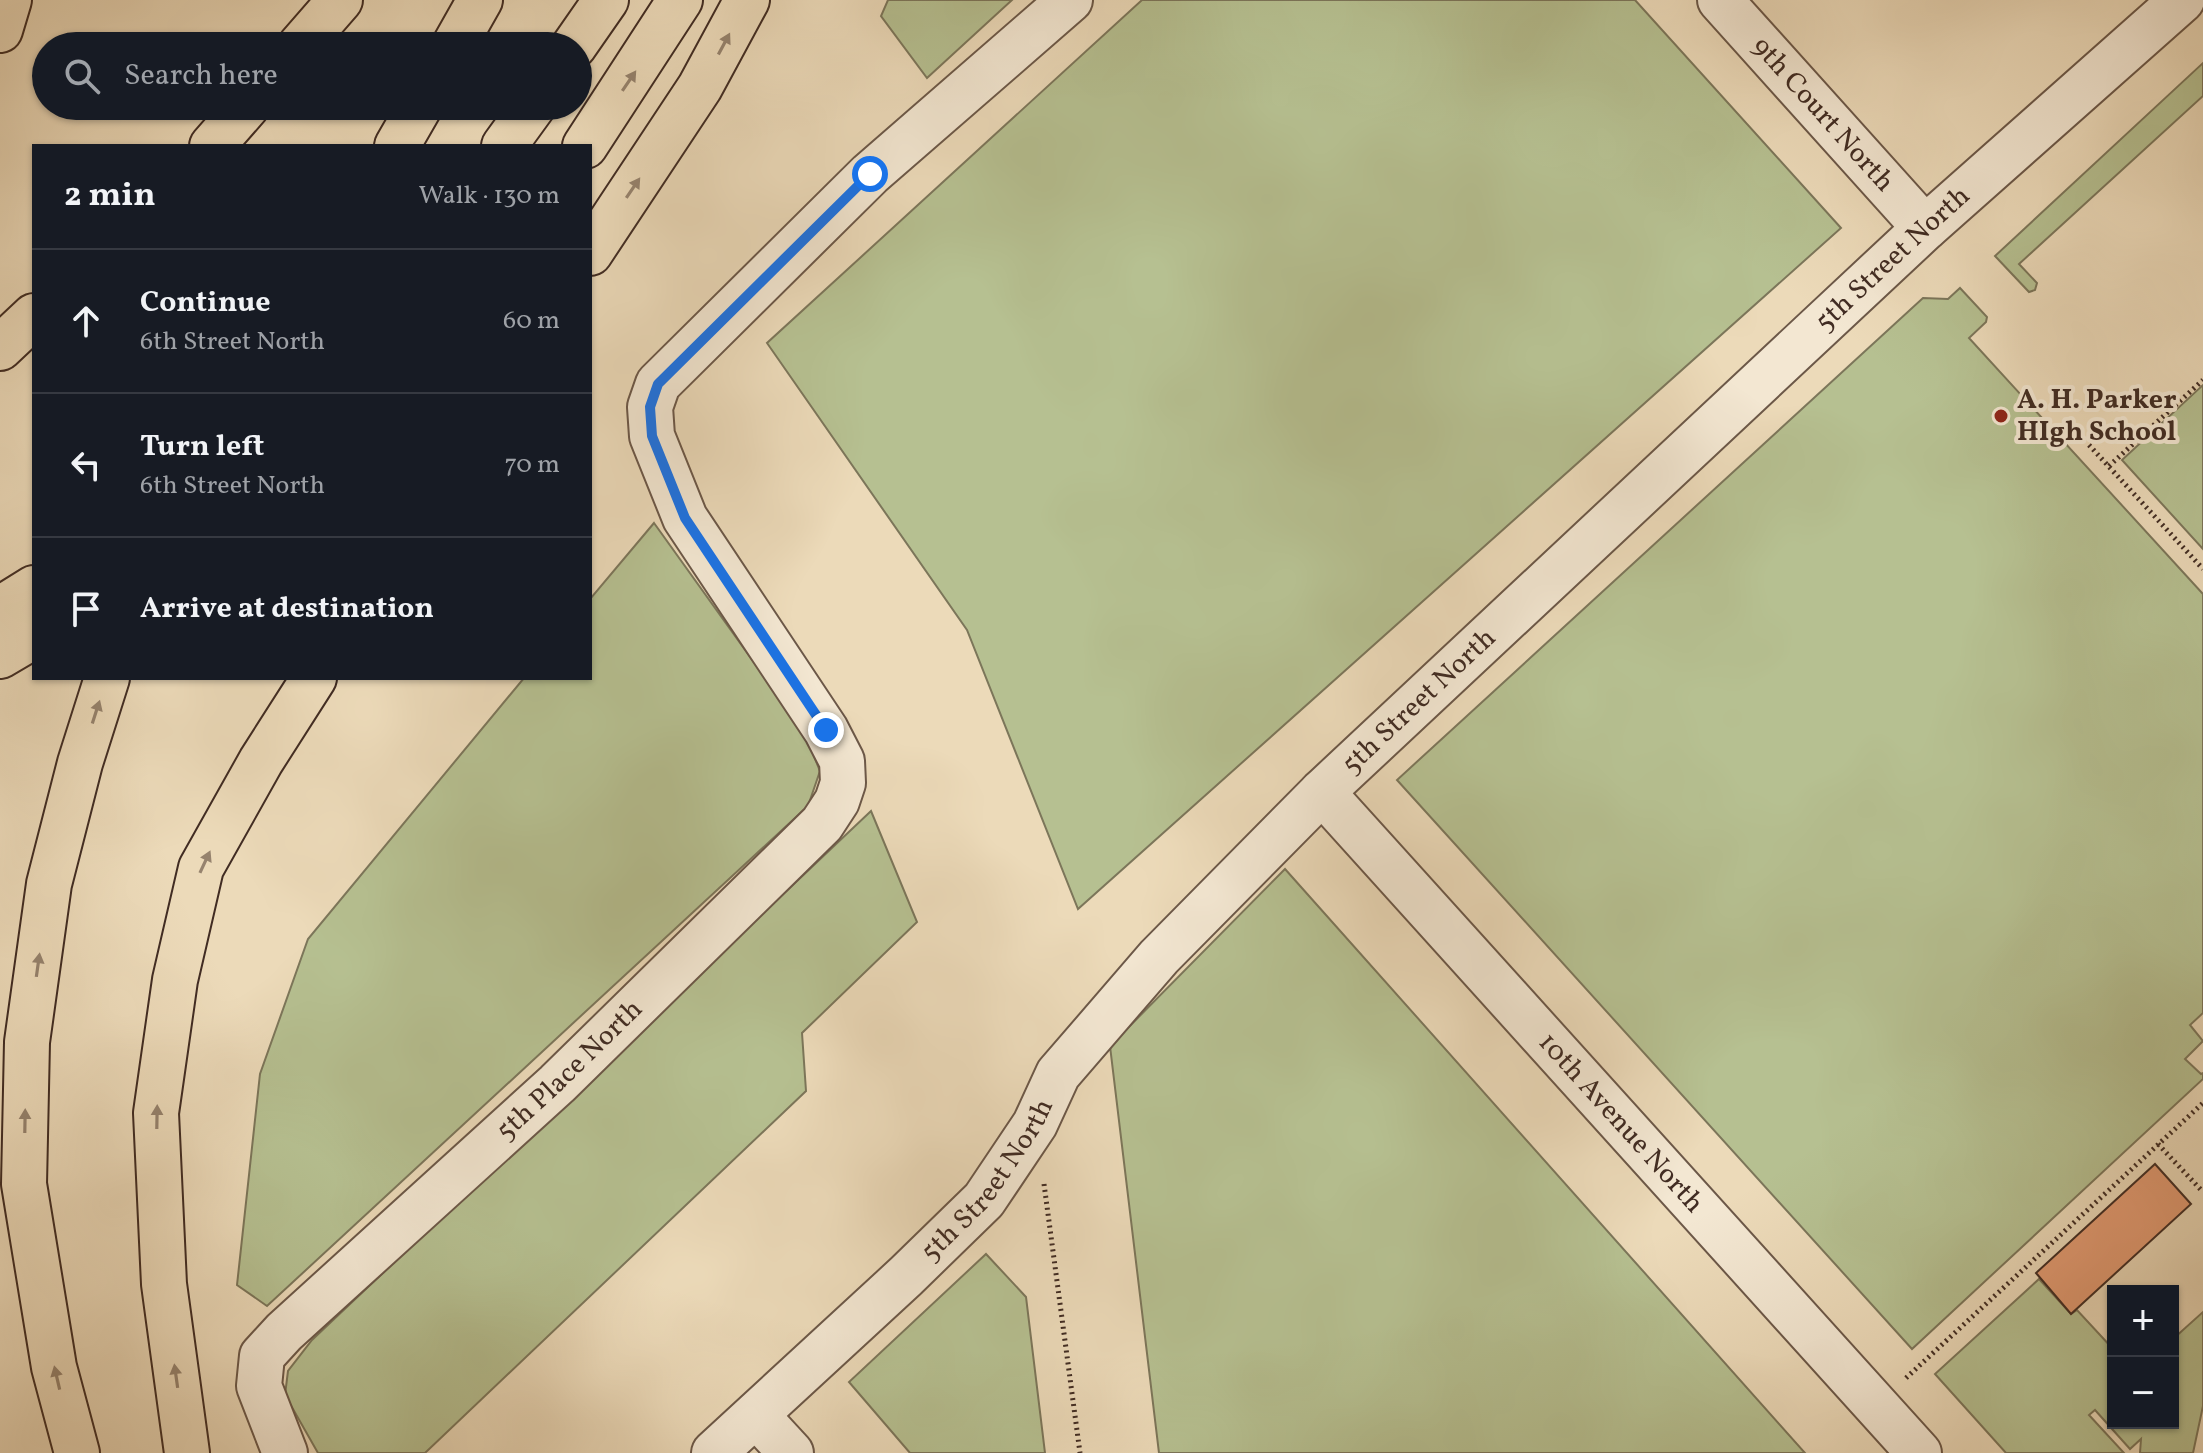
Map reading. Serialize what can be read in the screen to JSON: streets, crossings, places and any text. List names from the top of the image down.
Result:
{
  "streets": {
    "street": [
      "9th Court North",
      "5th Street North",
      "5th Place North",
      "10th Avenue North"
    ]
  },
  "crossings": [
    ["9th Court North", "5th Street North"],
    ["5th Street North", "10th Avenue North"]
  ],
  "places": ["A. H. Parker HIgh School"],
  "page": {
    "search": "Search here",
    "heading": ["2 min", "Walk · 130 m"],
    "list": [
      ["Continue", "6th Street North", "60 m"],
      ["Turn left", "6th Street North", "70 m"],
      "Arrive at destination"
    ],
    "map_buttons": ["+", "−"]
  }
}
